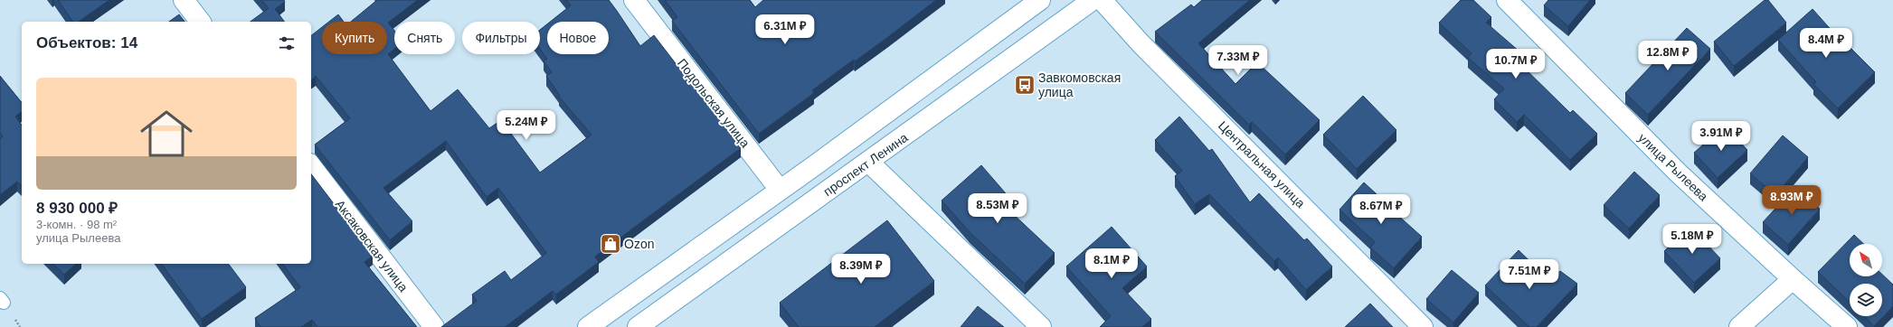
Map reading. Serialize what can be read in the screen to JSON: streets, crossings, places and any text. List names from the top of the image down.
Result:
{
  "streets": {
    "street": [
      "Подольская улица",
      "проспект Ленина",
      "Центральная улица",
      "улица Рылеева",
      "Аксаковская улица"
    ]
  },
  "places": {
    "bus stop": ["Завкомовская улица"],
    "shop": ["Ozon"]
  },
  "north": "top left",
  "page": {
    "price": [
      "6.31M ₽",
      "8.4M ₽",
      "12.8M ₽",
      "7.33M ₽",
      "10.7M ₽",
      "5.24M ₽",
      "3.91M ₽",
      "8.93M ₽",
      "8.53M ₽",
      "8.67M ₽",
      "5.18M ₽",
      "8.1M ₽",
      "8.39M ₽",
      "7.51M ₽"
    ],
    "chip": [
      "Купить",
      "Снять",
      "Фильтры",
      "Новое"
    ],
    "heading": "Объектов: 14",
    "list": [
      {
        "name": "8 930 000 ₽",
        "note": "3-комн. · 98 m² · улица Рылеева"
      }
    ]
  }
}
